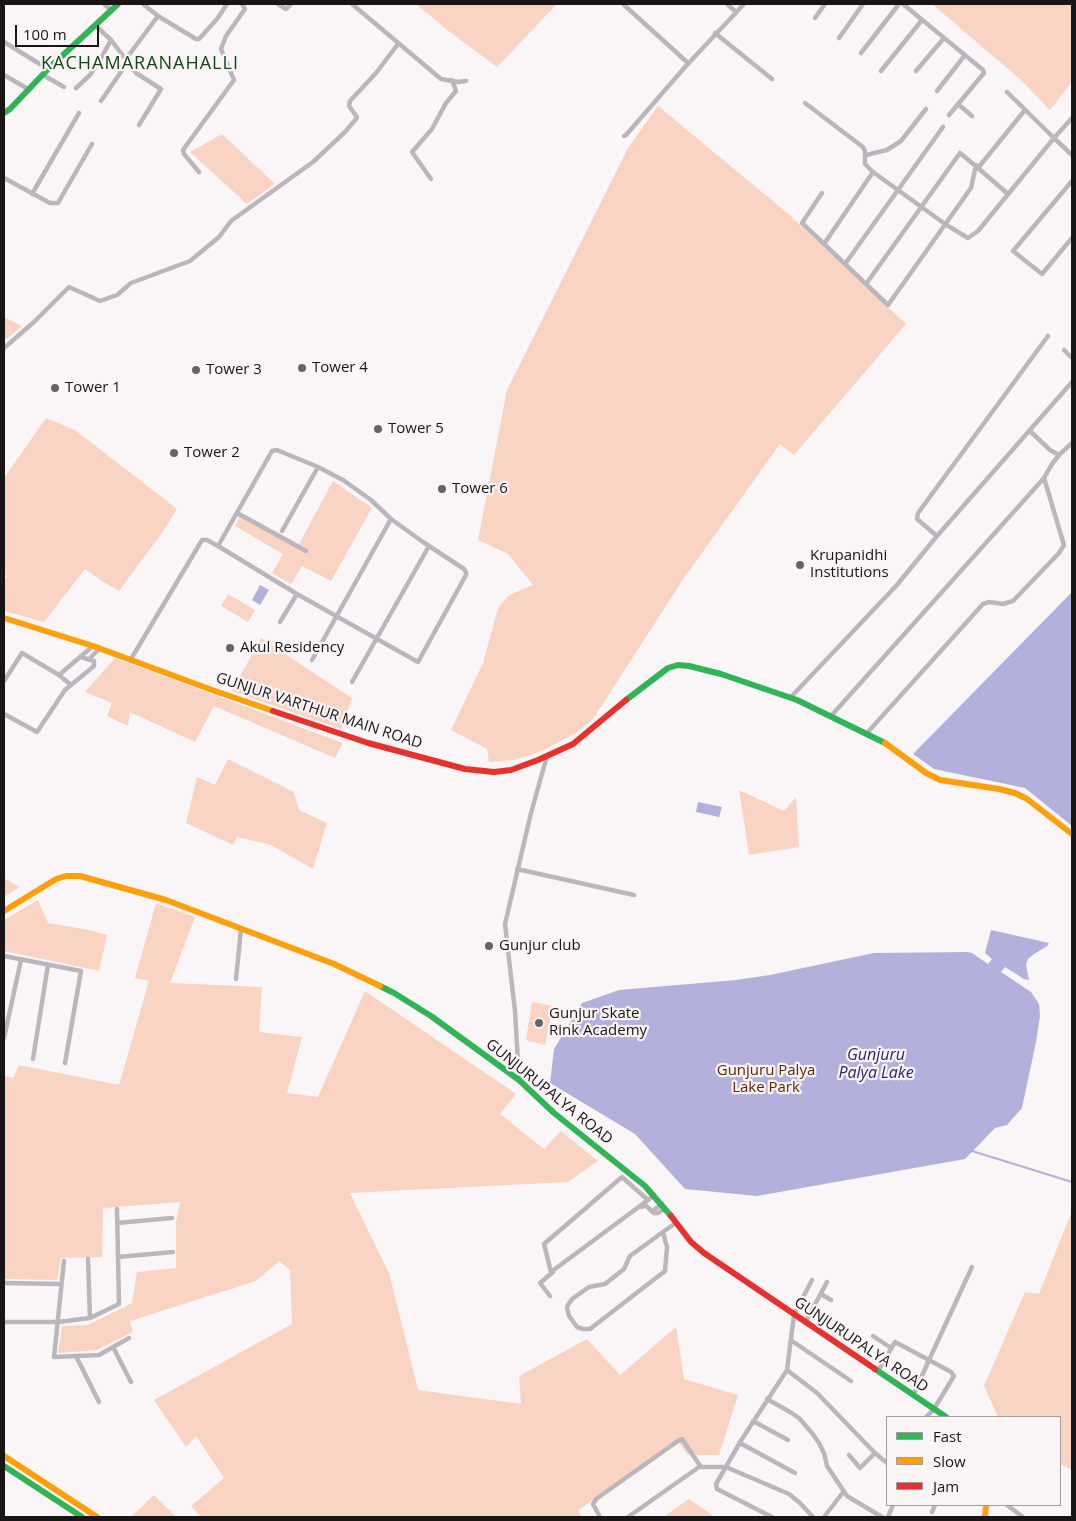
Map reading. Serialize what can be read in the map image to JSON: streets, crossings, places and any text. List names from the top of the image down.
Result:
{
  "streets": {
    "main road": ["GUNJUR VARTHUR MAIN ROAD", "GUNJURUPALYA ROAD"]
  },
  "districts": ["KACHAMARANAHALLI"],
  "water": ["Gunjuru Palya Lake"],
  "parks": ["Gunjuru Palya Lake Park"],
  "places": [
    "Tower 4",
    "Tower 3",
    "Tower 1",
    "Tower 5",
    "Tower 2",
    "Tower 6",
    "Krupanidhi Institutions",
    "Akul Residency",
    "Gunjur club",
    "Gunjur Skate Rink Academy"
  ],
  "legend": ["Fast", "Slow", "Jam"],
  "scale_bar": "100 m"
}
